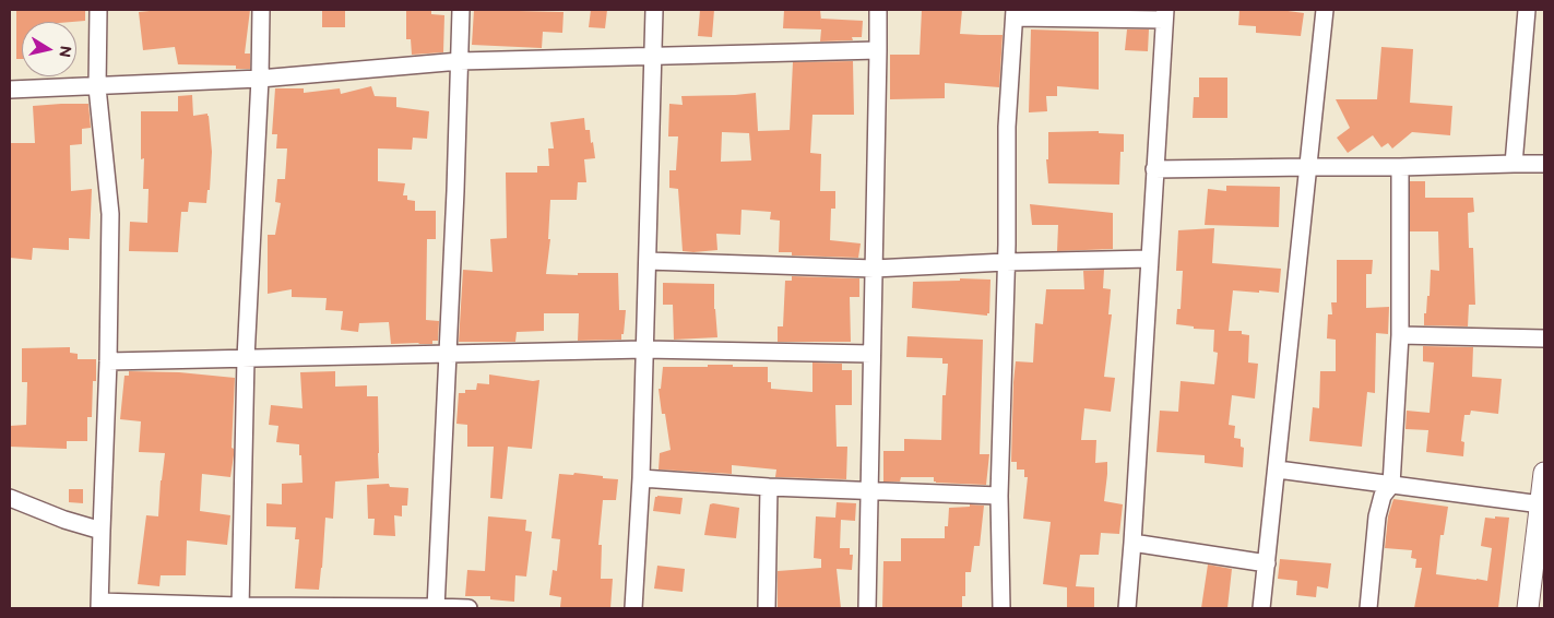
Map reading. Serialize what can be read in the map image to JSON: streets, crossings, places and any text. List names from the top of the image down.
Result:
{
  "north": "right"
}
